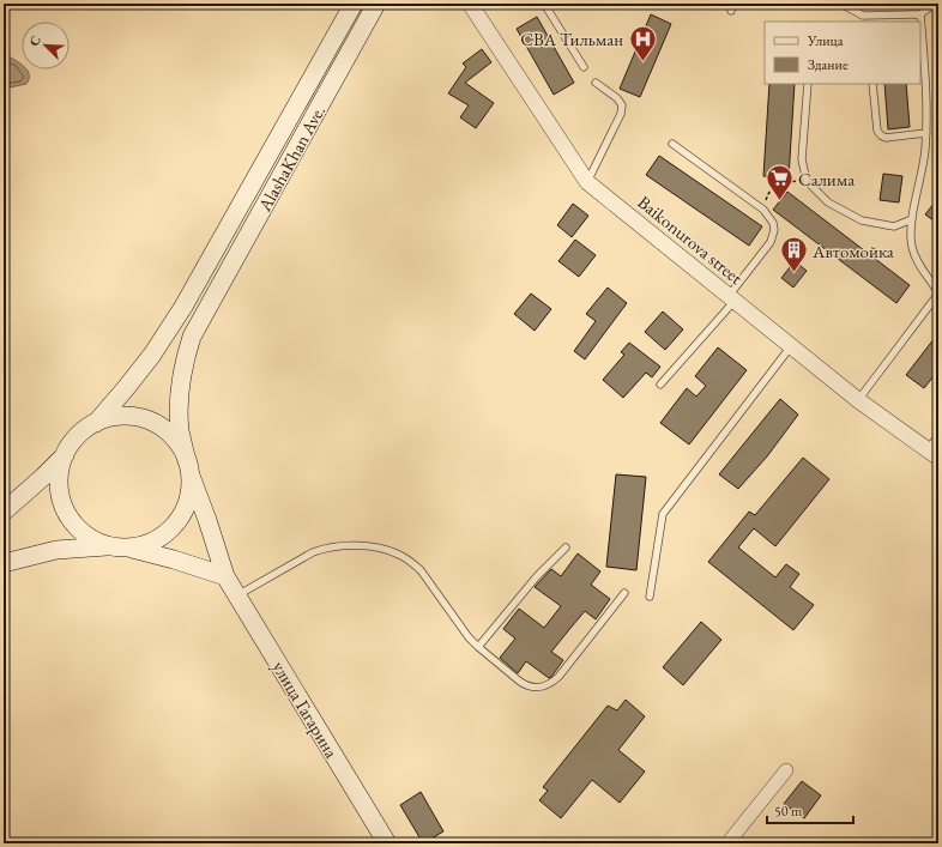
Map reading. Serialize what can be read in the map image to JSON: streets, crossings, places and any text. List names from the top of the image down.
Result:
{
  "streets": {
    "main road": ["AlashaKhan Ave.", "улица Гагарина"],
    "street": ["Baikonurova street"]
  },
  "crossings": [
    ["AlashaKhan Ave.", "улица Гагарина"]
  ],
  "places": {
    "hospital": ["СВА Тильман"],
    "supermarket": ["Салима"],
    "building": ["Автомойка"]
  },
  "legend": ["Улица", "Здание"],
  "scale_bar": "50 m",
  "north": "top left"
}
